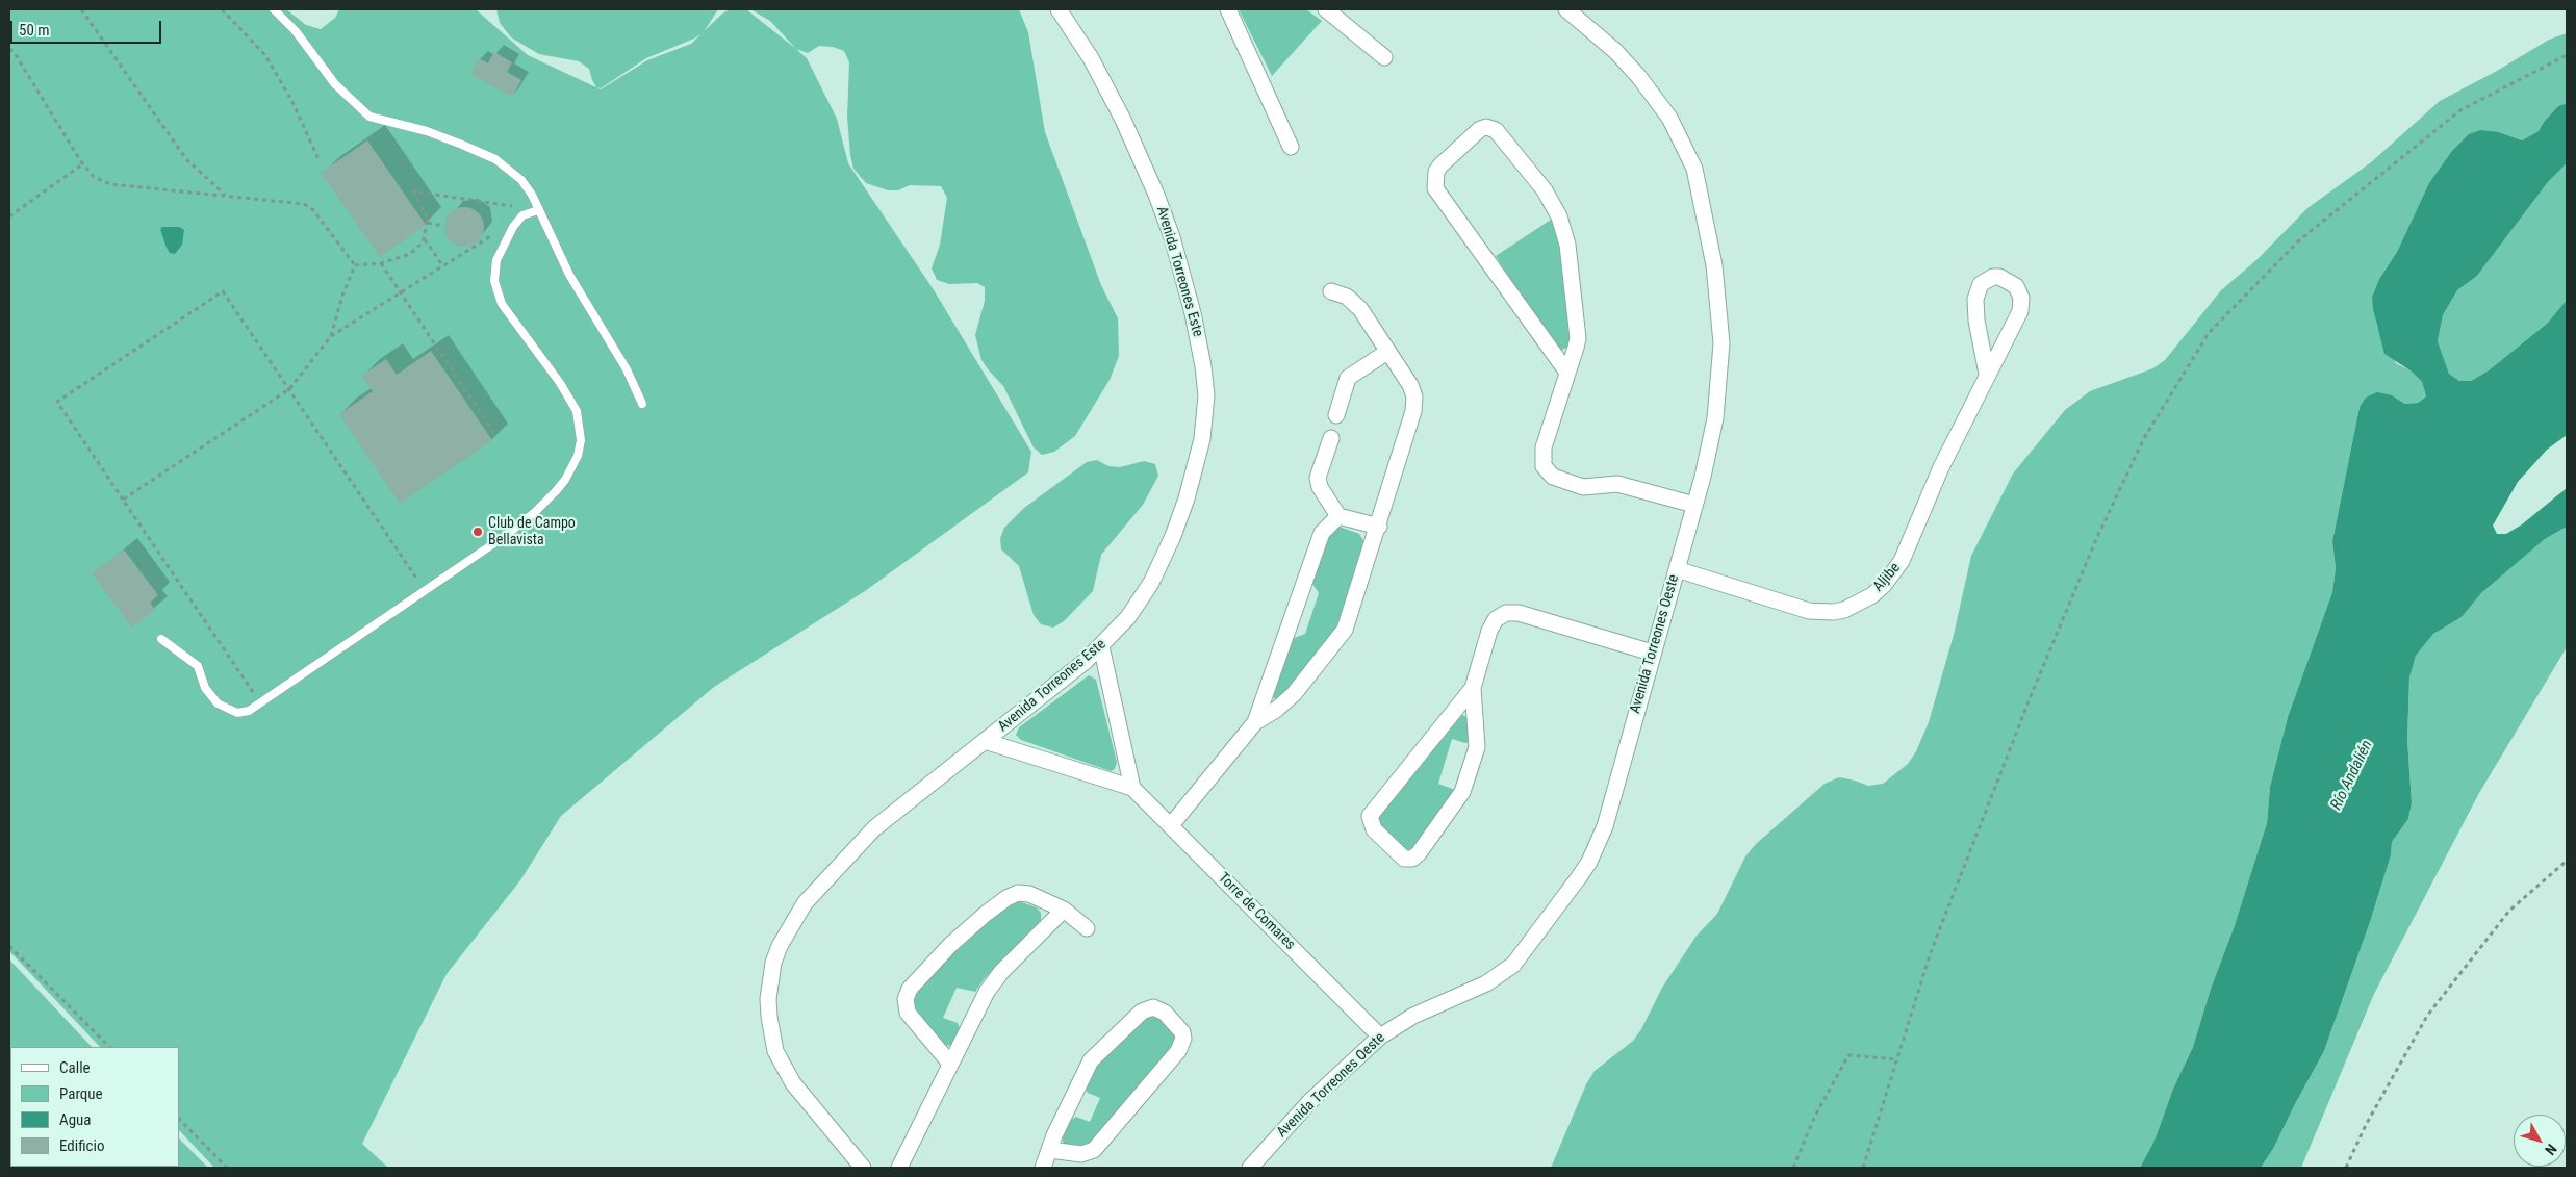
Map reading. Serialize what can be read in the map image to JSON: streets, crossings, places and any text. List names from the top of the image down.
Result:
{
  "streets": {
    "street": [
      "Avenida Torreones Este",
      "Aljibe",
      "Avenida Torreones Oeste",
      "Torre de Comares"
    ]
  },
  "crossings": [
    ["Avenida Torreones Este", "Torre de Comares"],
    ["Aljibe", "Avenida Torreones Oeste"],
    ["Avenida Torreones Oeste", "Torre de Comares"]
  ],
  "water": ["Río Andalién"],
  "places": ["Club de Campo Bellavista"],
  "legend": [
    "Calle",
    "Parque",
    "Agua",
    "Edificio"
  ],
  "scale_bar": "50 m",
  "north": "bottom right"
}
